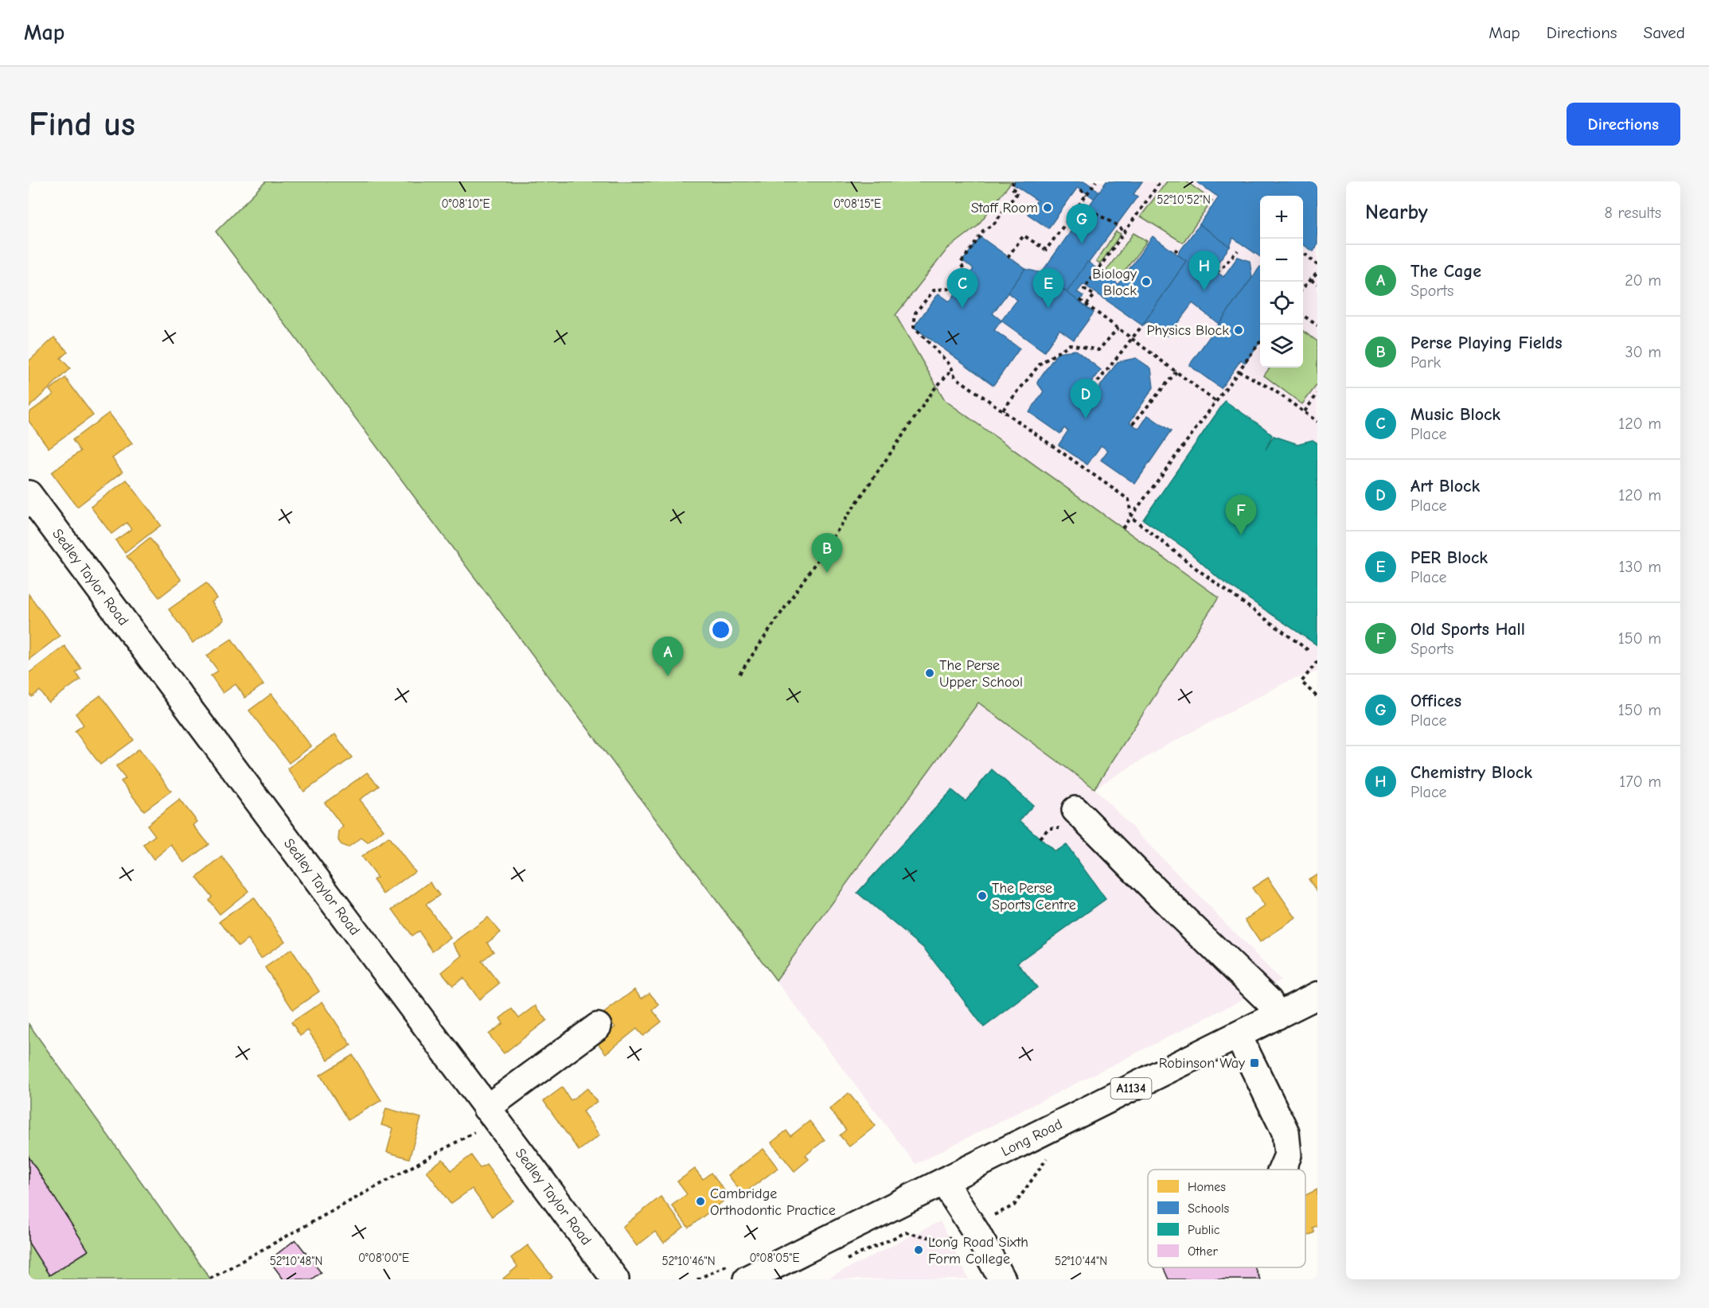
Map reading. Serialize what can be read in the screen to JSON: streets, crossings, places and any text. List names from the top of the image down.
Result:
{
  "streets": {
    "street": ["Sedley Taylor Road", "A1134", "Long Road"]
  },
  "places": {
    "other": [
      "Staff Room",
      "Biology Block",
      "Physics Block",
      "The Perse Upper School",
      "The Perse Sports Centre",
      "Cambridge Orthodontic Practice",
      "Long Road Sixth Form College"
    ],
    "transit": ["Robinson Way"]
  },
  "legend": [
    "Homes",
    "Schools",
    "Public",
    "Other"
  ],
  "page": {
    "header": "Map",
    "nav": ["Map", "Directions", "Saved"],
    "buttons": "Directions",
    "title": "Find us",
    "heading": ["Nearby", "8 results"],
    "map_buttons": ["+", "−"],
    "pins": [
      "G",
      "H",
      "C",
      "E",
      "D",
      "F",
      "B",
      "A"
    ],
    "list": [
      {
        "mark": "A",
        "name": "The Cage",
        "note": "Sports",
        "value": "20 m"
      },
      {
        "mark": "B",
        "name": "Perse Playing Fields",
        "note": "Park",
        "value": "30 m"
      },
      {
        "mark": "C",
        "name": "Music Block",
        "note": "Place",
        "value": "120 m"
      },
      {
        "mark": "D",
        "name": "Art Block",
        "note": "Place",
        "value": "120 m"
      },
      {
        "mark": "E",
        "name": "PER Block",
        "note": "Place",
        "value": "130 m"
      },
      {
        "mark": "F",
        "name": "Old Sports Hall",
        "note": "Sports",
        "value": "150 m"
      },
      {
        "mark": "G",
        "name": "Offices",
        "note": "Place",
        "value": "150 m"
      },
      {
        "mark": "H",
        "name": "Chemistry Block",
        "note": "Place",
        "value": "170 m"
      }
    ]
  },
  "coordinates": [
    "52°10'52\"N",
    "0°08'10\"E",
    "0°08'15\"E",
    "0°08'00\"E",
    "0°08'05\"E",
    "52°10'48\"N",
    "52°10'46\"N",
    "52°10'44\"N"
  ]
}
